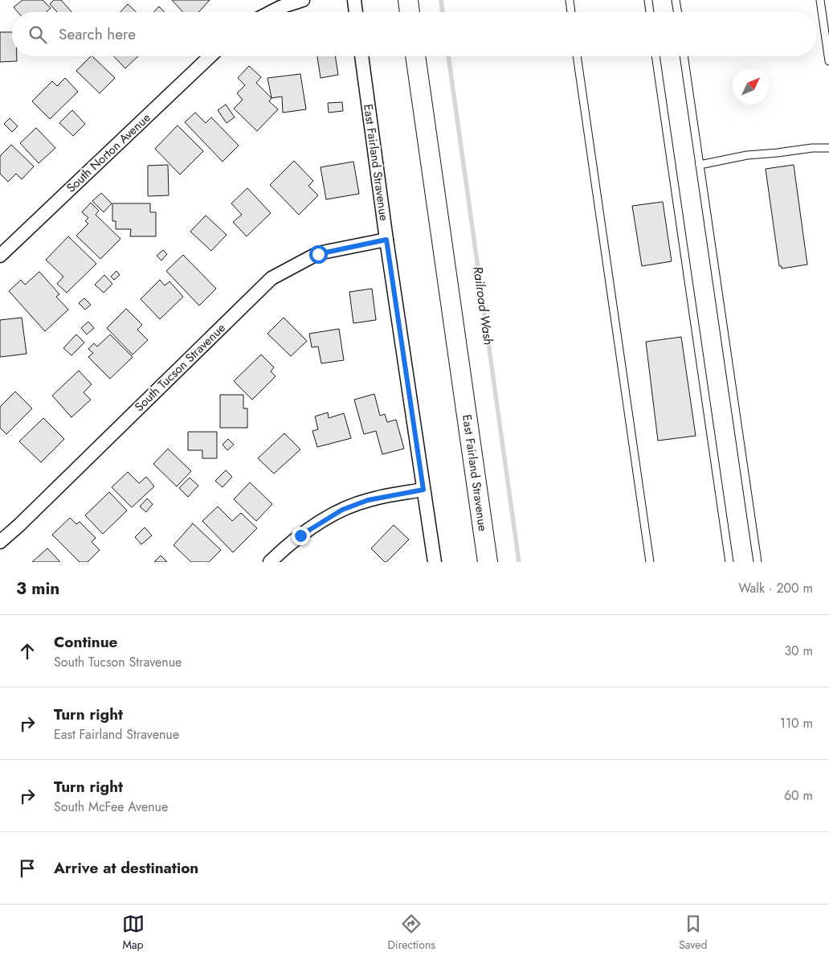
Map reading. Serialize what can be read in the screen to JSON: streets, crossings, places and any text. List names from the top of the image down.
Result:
{
  "streets": {
    "street": ["South Norton Avenue", "East Fairland Stravenue", "South Tucson Stravenue"]
  },
  "crossings": [
    ["East Fairland Stravenue", "South Tucson Stravenue"]
  ],
  "water": ["Railroad Wash"],
  "north": "top right",
  "page": {
    "search": "Search here",
    "heading": ["3 min", "Walk · 200 m"],
    "list": [
      ["Continue", "South Tucson Stravenue", "30 m"],
      ["Turn right", "East Fairland Stravenue", "110 m"],
      ["Turn right", "South McFee Avenue", "60 m"],
      "Arrive at destination"
    ],
    "nav": ["Map", "Directions", "Saved"]
  }
}
